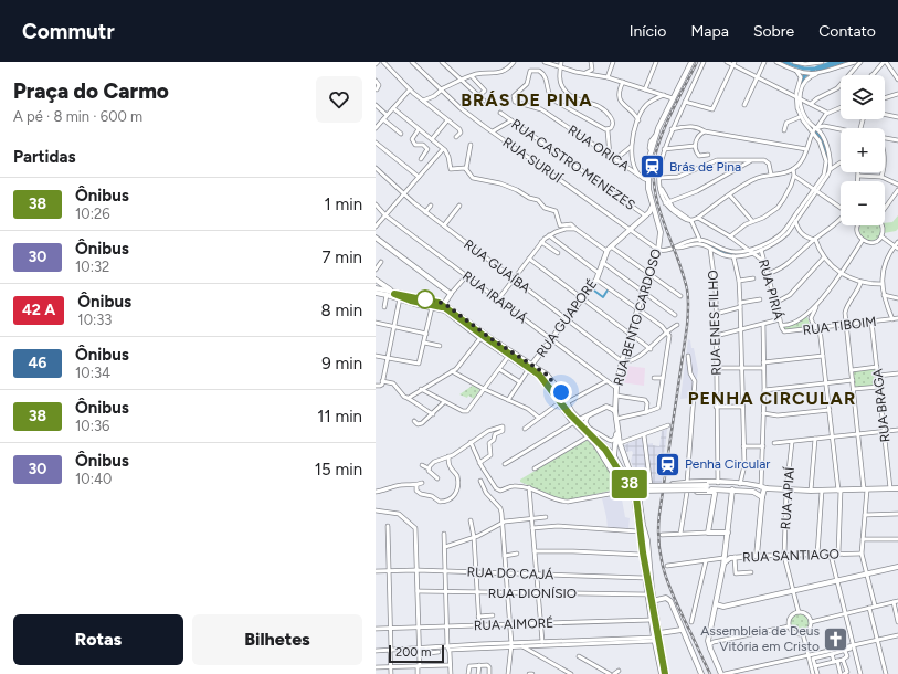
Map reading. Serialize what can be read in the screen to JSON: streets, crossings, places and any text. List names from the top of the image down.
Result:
{
  "streets": {
    "main road": ["RUA BENTO CARDOSO", "RUA GUAPORÉ", "RUA SANTIAGO"],
    "street": [
      "RUA ORICA",
      "RUA SURUÍ",
      "RUA CASTRO MENEZES",
      "RUA GUAÍBA",
      "RUA PIRIÁ",
      "RUA IRAPUÁ",
      "RUA ENES FILHO",
      "RUA TIBOIM",
      "RUA BRAGA",
      "RUA APIAÍ",
      "RUA DO CAJÁ",
      "RUA DIONÍSIO",
      "RUA AIMORÉ"
    ]
  },
  "crossings": [
    ["RUA ORICA", "RUA BENTO CARDOSO"],
    ["RUA SURUÍ", "RUA BENTO CARDOSO"],
    ["RUA SURUÍ", "RUA GUAPORÉ"],
    ["RUA CASTRO MENEZES", "RUA BENTO CARDOSO"],
    ["RUA CASTRO MENEZES", "RUA GUAPORÉ"],
    ["RUA GUAÍBA", "RUA BENTO CARDOSO"],
    ["RUA GUAÍBA", "RUA GUAPORÉ"],
    ["RUA PIRIÁ", "RUA TIBOIM"],
    ["RUA IRAPUÁ", "RUA BENTO CARDOSO"],
    ["RUA IRAPUÁ", "RUA GUAPORÉ"],
    ["RUA BENTO CARDOSO", "RUA GUAPORÉ"],
    ["RUA TIBOIM", "RUA BRAGA"],
    ["RUA APIAÍ", "RUA SANTIAGO"]
  ],
  "districts": ["BRÁS DE PINA", "PENHA CIRCULAR"],
  "places": {
    "station": ["Brás de Pina", "Penha Circular"],
    "church": ["Assembleia de Deus Vitória em Cristo"]
  },
  "lines": ["bus line 38"],
  "scale_bar": "200 m",
  "page": {
    "header": "Commutr",
    "nav": [
      "Início",
      "Mapa",
      "Sobre",
      "Contato"
    ],
    "heading": [
      ["Praça do Carmo", "A pé · 8 min · 600 m"],
      "Partidas"
    ],
    "on_map": "38",
    "map_buttons": ["+", "−"],
    "list": [
      {
        "mark": "38",
        "name": "Ônibus",
        "note": "10:26",
        "value": "1 min"
      },
      {
        "mark": "30",
        "name": "Ônibus",
        "note": "10:32",
        "value": "7 min"
      },
      {
        "mark": "42 A",
        "name": "Ônibus",
        "note": "10:33",
        "value": "8 min"
      },
      {
        "mark": "46",
        "name": "Ônibus",
        "note": "10:34",
        "value": "9 min"
      },
      {
        "mark": "38",
        "name": "Ônibus",
        "note": "10:36",
        "value": "11 min"
      },
      {
        "mark": "30",
        "name": "Ônibus",
        "note": "10:40",
        "value": "15 min"
      }
    ],
    "buttons": ["Rotas", "Bilhetes"],
    "scale": "200 m"
  }
}
